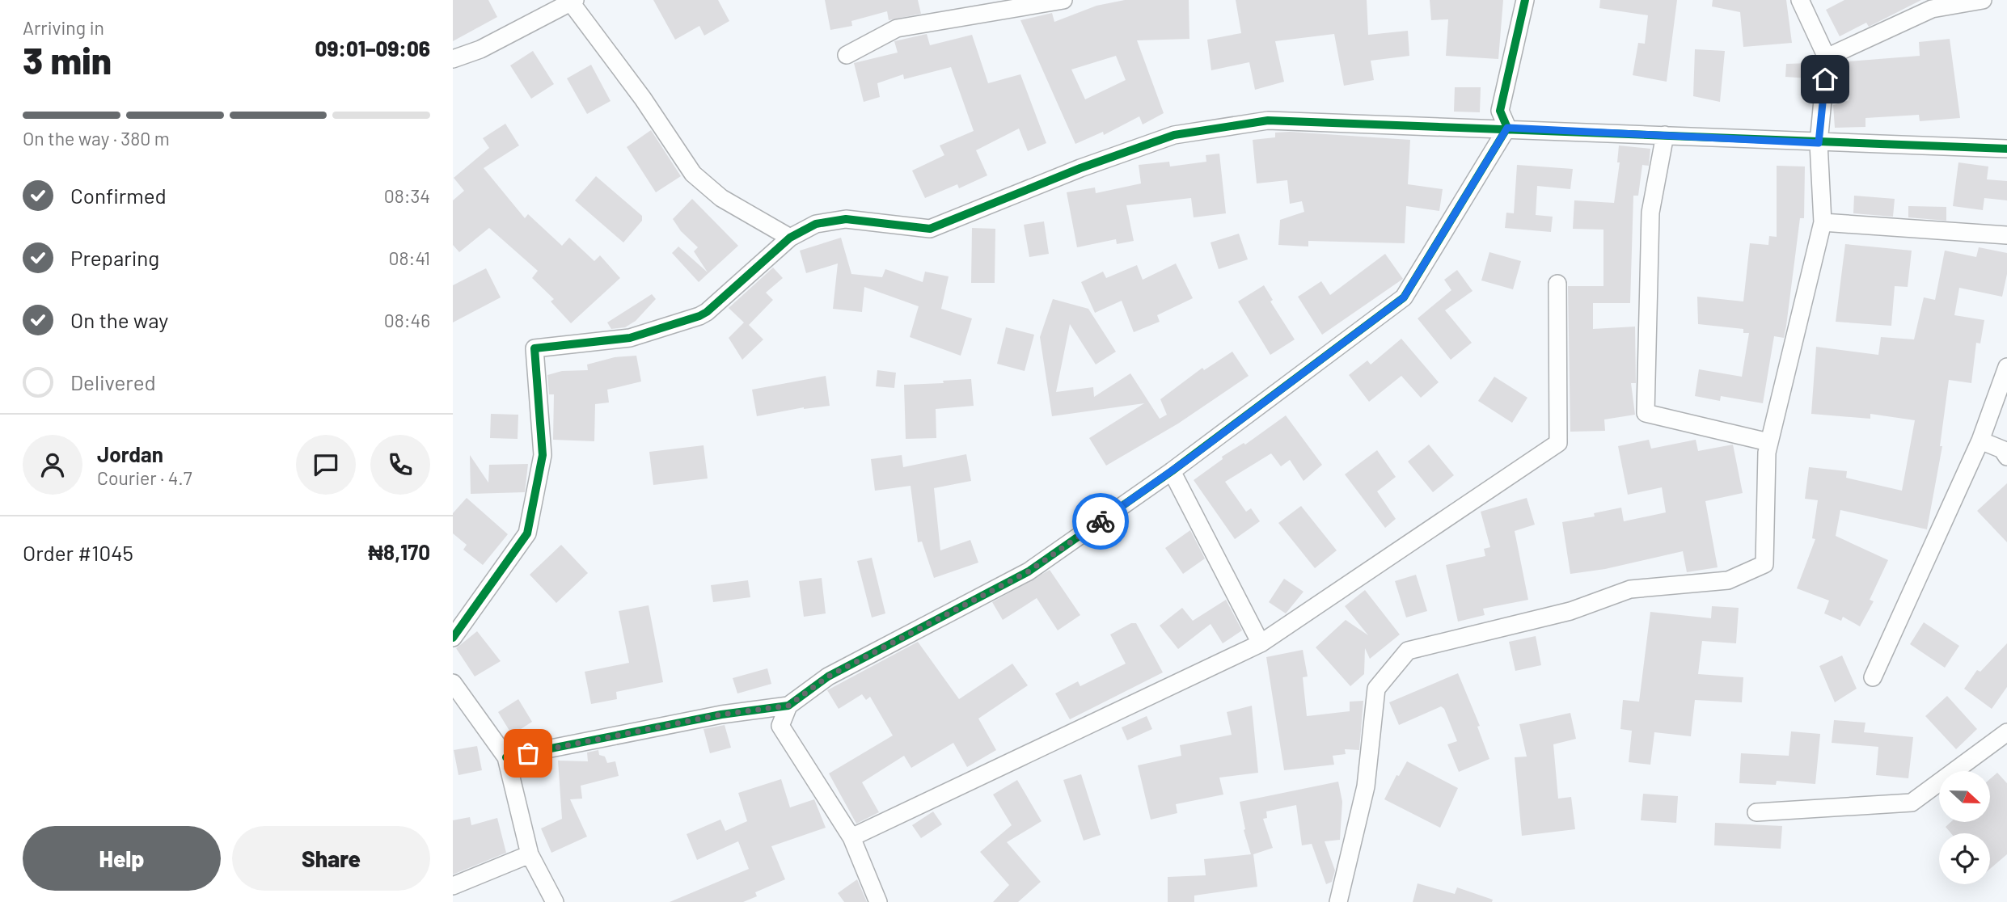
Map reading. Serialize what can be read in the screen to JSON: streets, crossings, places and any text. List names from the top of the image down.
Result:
{
  "north": "right",
  "page": {
    "heading": ["3 min", "Arriving in", "09:01–09:06"],
    "panel": [
      "Jordan",
      "Courier · 4.7",
      "Order #1045",
      "₦8,170"
    ],
    "bar": "On the way · 380 m",
    "list": [
      ["Confirmed", "08:34"],
      ["Preparing", "08:41"],
      ["On the way", "08:46"],
      "Delivered"
    ],
    "buttons": ["Help", "Share"]
  }
}
